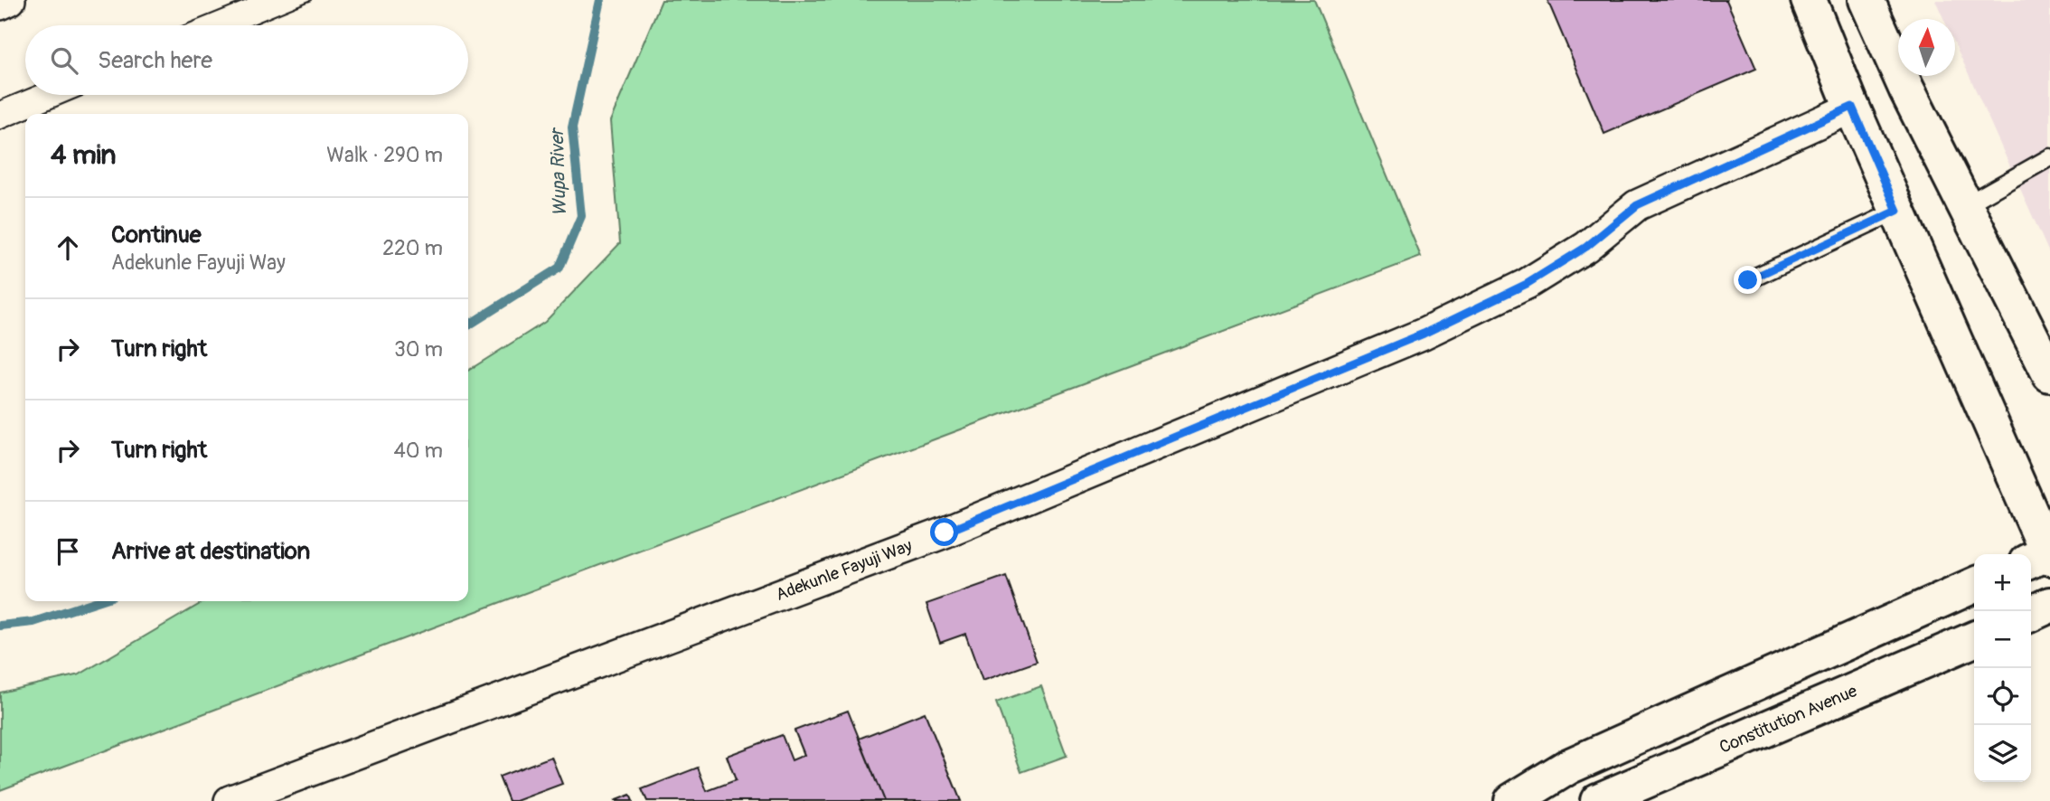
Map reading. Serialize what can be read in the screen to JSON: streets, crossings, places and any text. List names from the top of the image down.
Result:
{
  "streets": {
    "street": ["Adekunle Fayuji Way", "Constitution Avenue"]
  },
  "water": ["Wupa River"],
  "north": "top",
  "page": {
    "search": "Search here",
    "heading": ["4 min", "Walk · 290 m"],
    "list": [
      ["Continue", "Adekunle Fayuji Way", "220 m"],
      ["Turn right", "30 m"],
      ["Turn right", "40 m"],
      "Arrive at destination"
    ],
    "map_buttons": ["+", "−"]
  }
}
